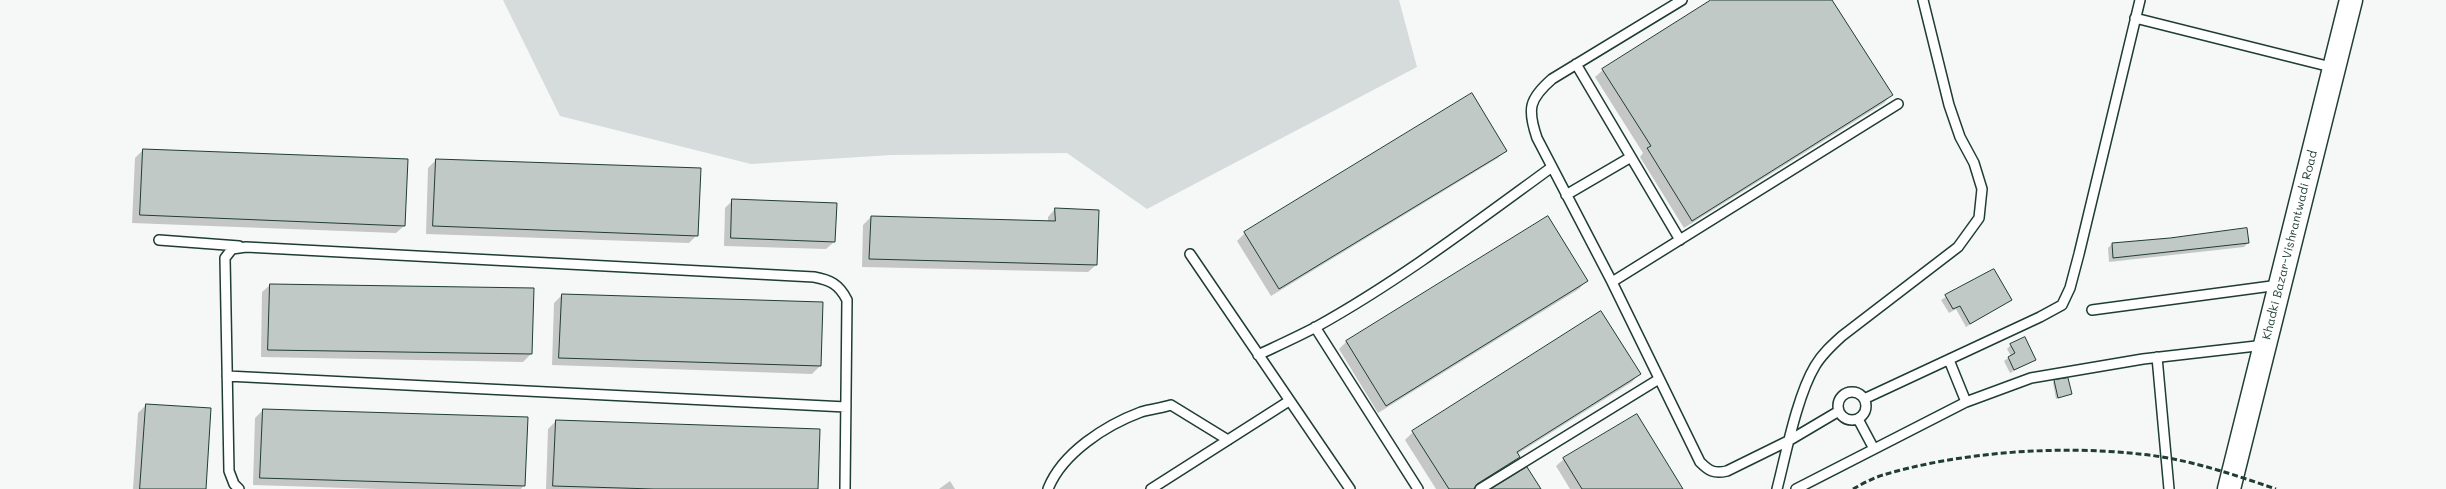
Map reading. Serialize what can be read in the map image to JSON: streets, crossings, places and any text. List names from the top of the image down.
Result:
{
  "streets": {
    "street": ["Khadki Bazar-Vishrantwadi Road"]
  }
}
